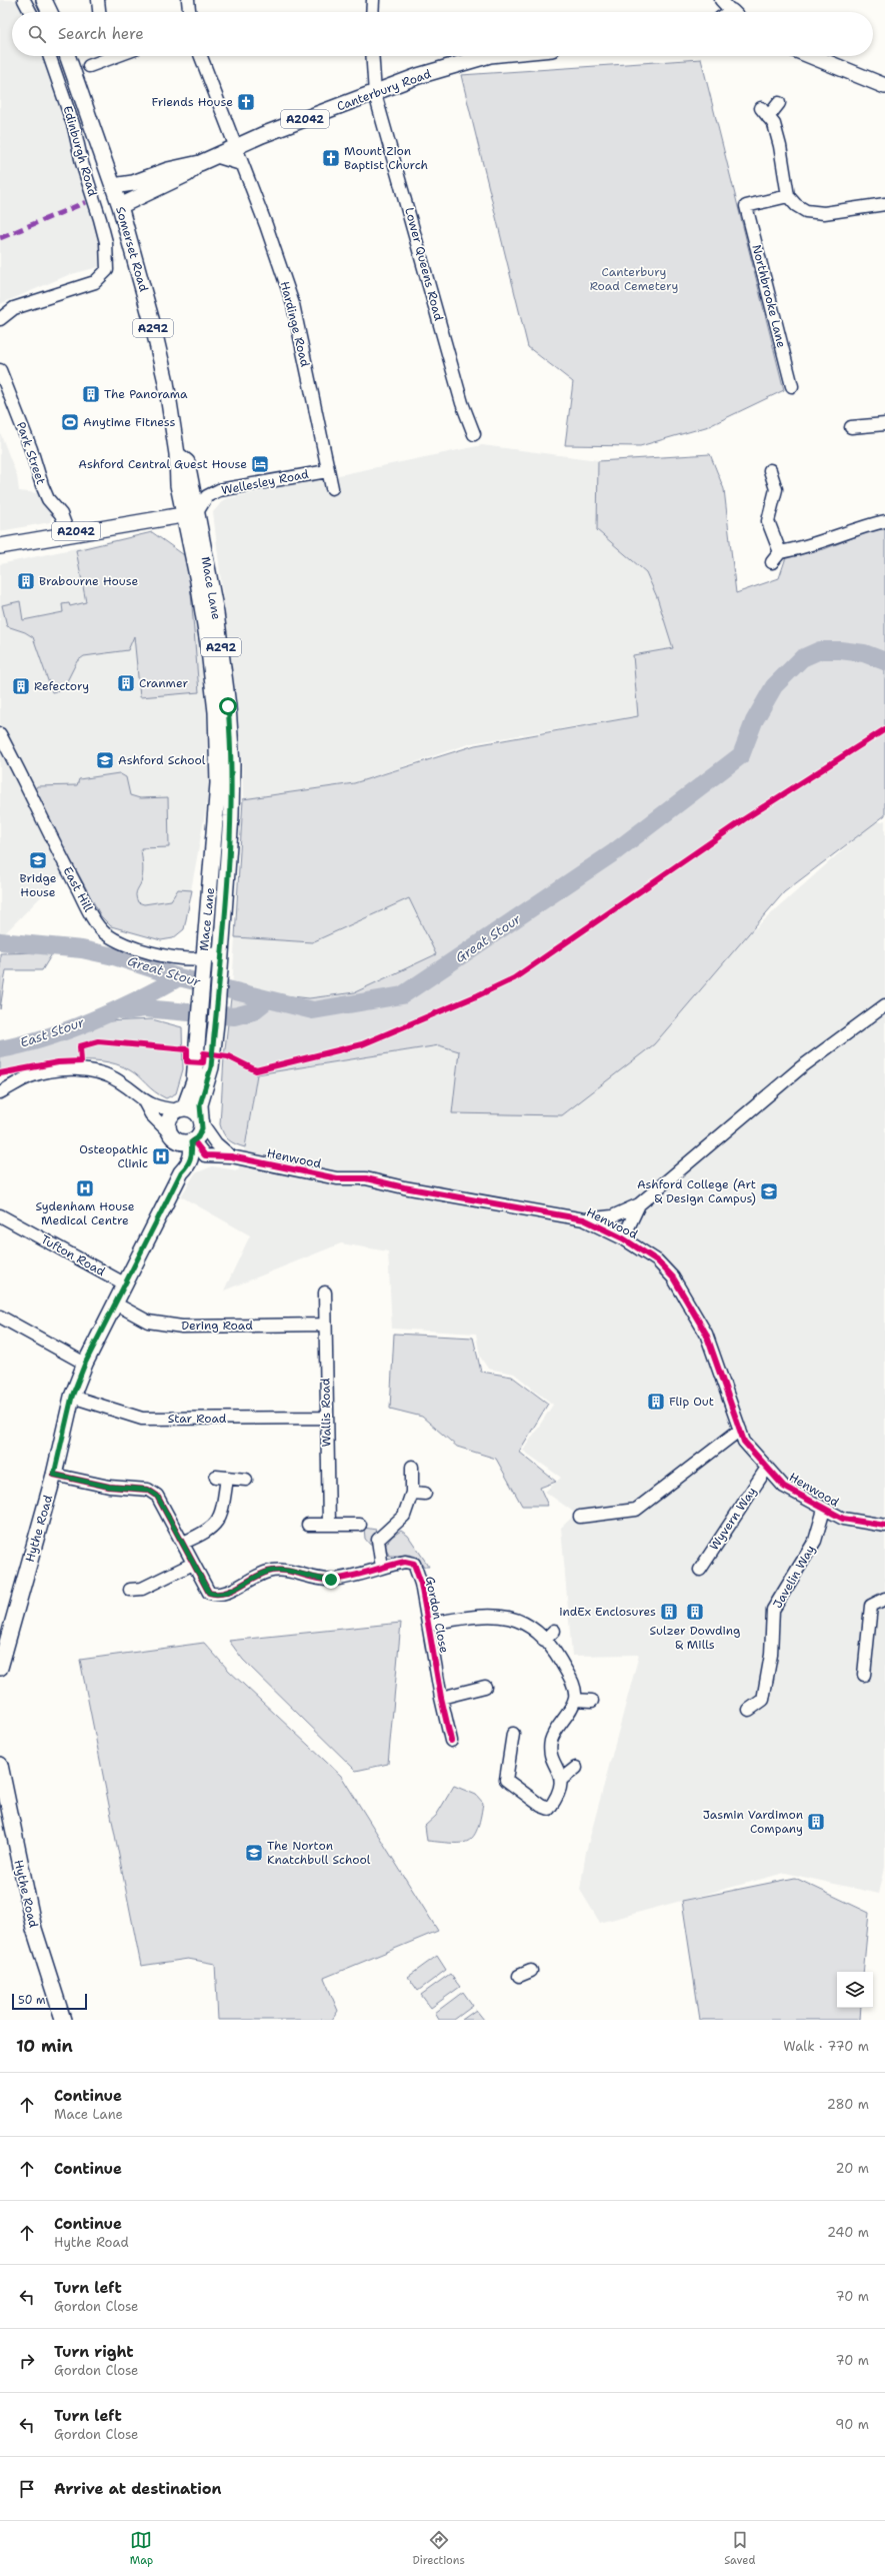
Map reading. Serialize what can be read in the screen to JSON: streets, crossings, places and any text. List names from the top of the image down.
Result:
{
  "streets": {
    "main road": [
      "Canterbury Road",
      "A2042",
      "Somerset Road",
      "A292",
      "Mace Lane",
      "Hythe Road"
    ],
    "street": [
      "Edinburgh Road",
      "Lower Queens Road",
      "Northbrooke Lane",
      "Hardinge Road",
      "Park Street",
      "Wellesley Road",
      "East Hill",
      "Henwood",
      "Tufton Road",
      "Dering Road",
      "Wallis Road",
      "Star Road",
      "Wyvern Way",
      "Javelin Way",
      "Gordon Close"
    ]
  },
  "crossings": [
    ["Canterbury Road", "Somerset Road"],
    ["Canterbury Road", "Lower Queens Road"],
    ["Canterbury Road", "Hardinge Road"],
    ["A2042", "Somerset Road"],
    ["A2042", "Park Street"],
    ["A2042", "Wellesley Road"],
    ["A2042", "Mace Lane"],
    ["Somerset Road", "Wellesley Road"],
    ["Somerset Road", "Mace Lane"],
    ["Hardinge Road", "Wellesley Road"],
    ["Wellesley Road", "Mace Lane"],
    ["Mace Lane", "East Hill"],
    ["Mace Lane", "Henwood"],
    ["Mace Lane", "Hythe Road"],
    ["Henwood", "Wyvern Way"],
    ["Henwood", "Hythe Road"],
    ["Henwood", "Javelin Way"],
    ["Tufton Road", "Hythe Road"],
    ["Dering Road", "Wallis Road"],
    ["Dering Road", "Hythe Road"],
    ["Wallis Road", "Star Road"],
    ["Star Road", "Hythe Road"],
    ["Hythe Road", "Gordon Close"]
  ],
  "water": ["Great Stour", "East Stour"],
  "parks": ["Canterbury Road Cemetery"],
  "places": {
    "church": ["Friends House", "Mount Zion Baptist Church"],
    "building": [
      "The Panorama",
      "Brabourne House",
      "Cranmer",
      "Refectory",
      "Flip Out",
      "indEx Enclosures",
      "Sulzer Dowding & Mills",
      "Jasmin Vardimon Company"
    ],
    "sports": ["Anytime Fitness"],
    "hotel": ["Ashford Central Guest House"],
    "school or university": [
      "Ashford School",
      "Bridge House",
      "Ashford College (Art & Design Campus)",
      "The Norton Knatchbull School"
    ],
    "hospital": ["Osteopathic Clinic", "Sydenham House Medical Centre"]
  },
  "scale_bar": "50 m",
  "page": {
    "search": "Search here",
    "scale": "50 m",
    "heading": ["10 min", "Walk · 770 m"],
    "list": [
      ["Continue", "Mace Lane", "280 m"],
      ["Continue", "20 m"],
      ["Continue", "Hythe Road", "240 m"],
      ["Turn left", "Gordon Close", "70 m"],
      ["Turn right", "Gordon Close", "70 m"],
      ["Turn left", "Gordon Close", "90 m"],
      "Arrive at destination"
    ],
    "nav": ["Map", "Directions", "Saved"]
  }
}
